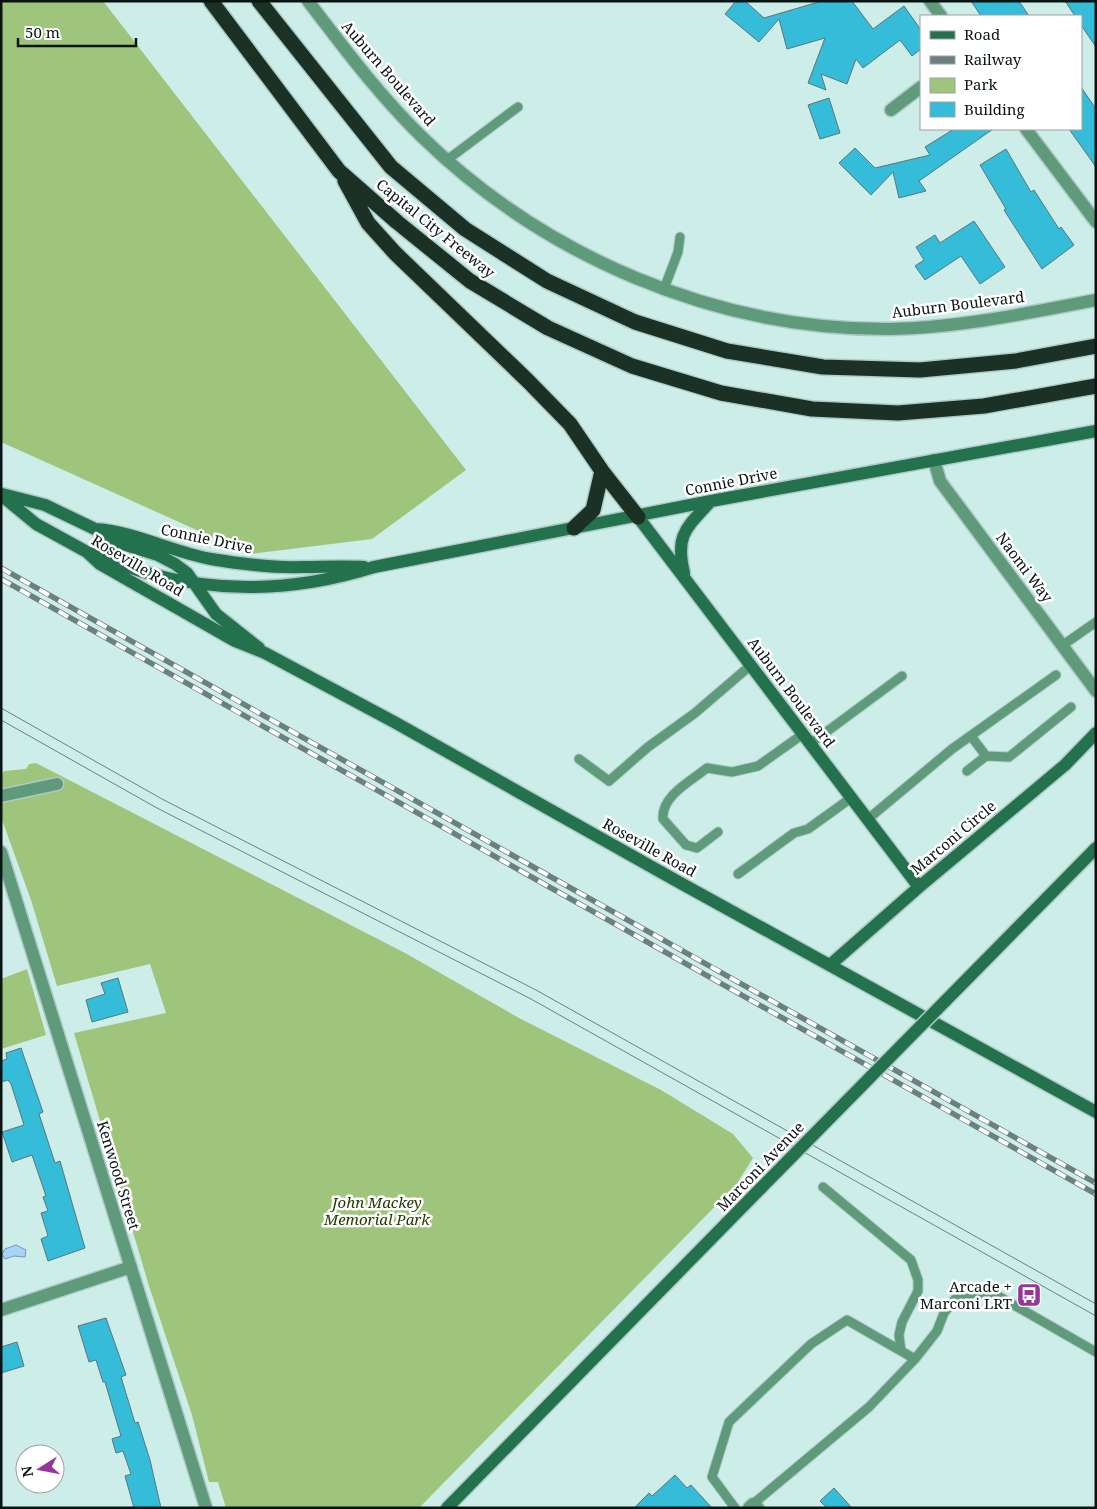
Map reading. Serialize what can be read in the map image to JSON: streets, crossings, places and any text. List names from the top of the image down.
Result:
{
  "streets": {
    "highway": ["Capital City Freeway"],
    "main road": [
      "Auburn Boulevard",
      "Connie Drive",
      "Roseville Road",
      "Marconi Circle",
      "Marconi Avenue"
    ],
    "street": ["Naomi Way", "Kenwood Street"]
  },
  "crossings": [
    ["Auburn Boulevard", "Connie Drive"],
    ["Auburn Boulevard", "Marconi Circle"],
    ["Connie Drive", "Roseville Road"],
    ["Connie Drive", "Naomi Way"],
    ["Roseville Road", "Marconi Circle"]
  ],
  "parks": ["John Mackey Memorial Park"],
  "places": {
    "bus stop": ["Arcade + Marconi LRT"]
  },
  "legend": [
    "Road",
    "Railway",
    "Park",
    "Building"
  ],
  "scale_bar": "50 m",
  "north": "left"
}
